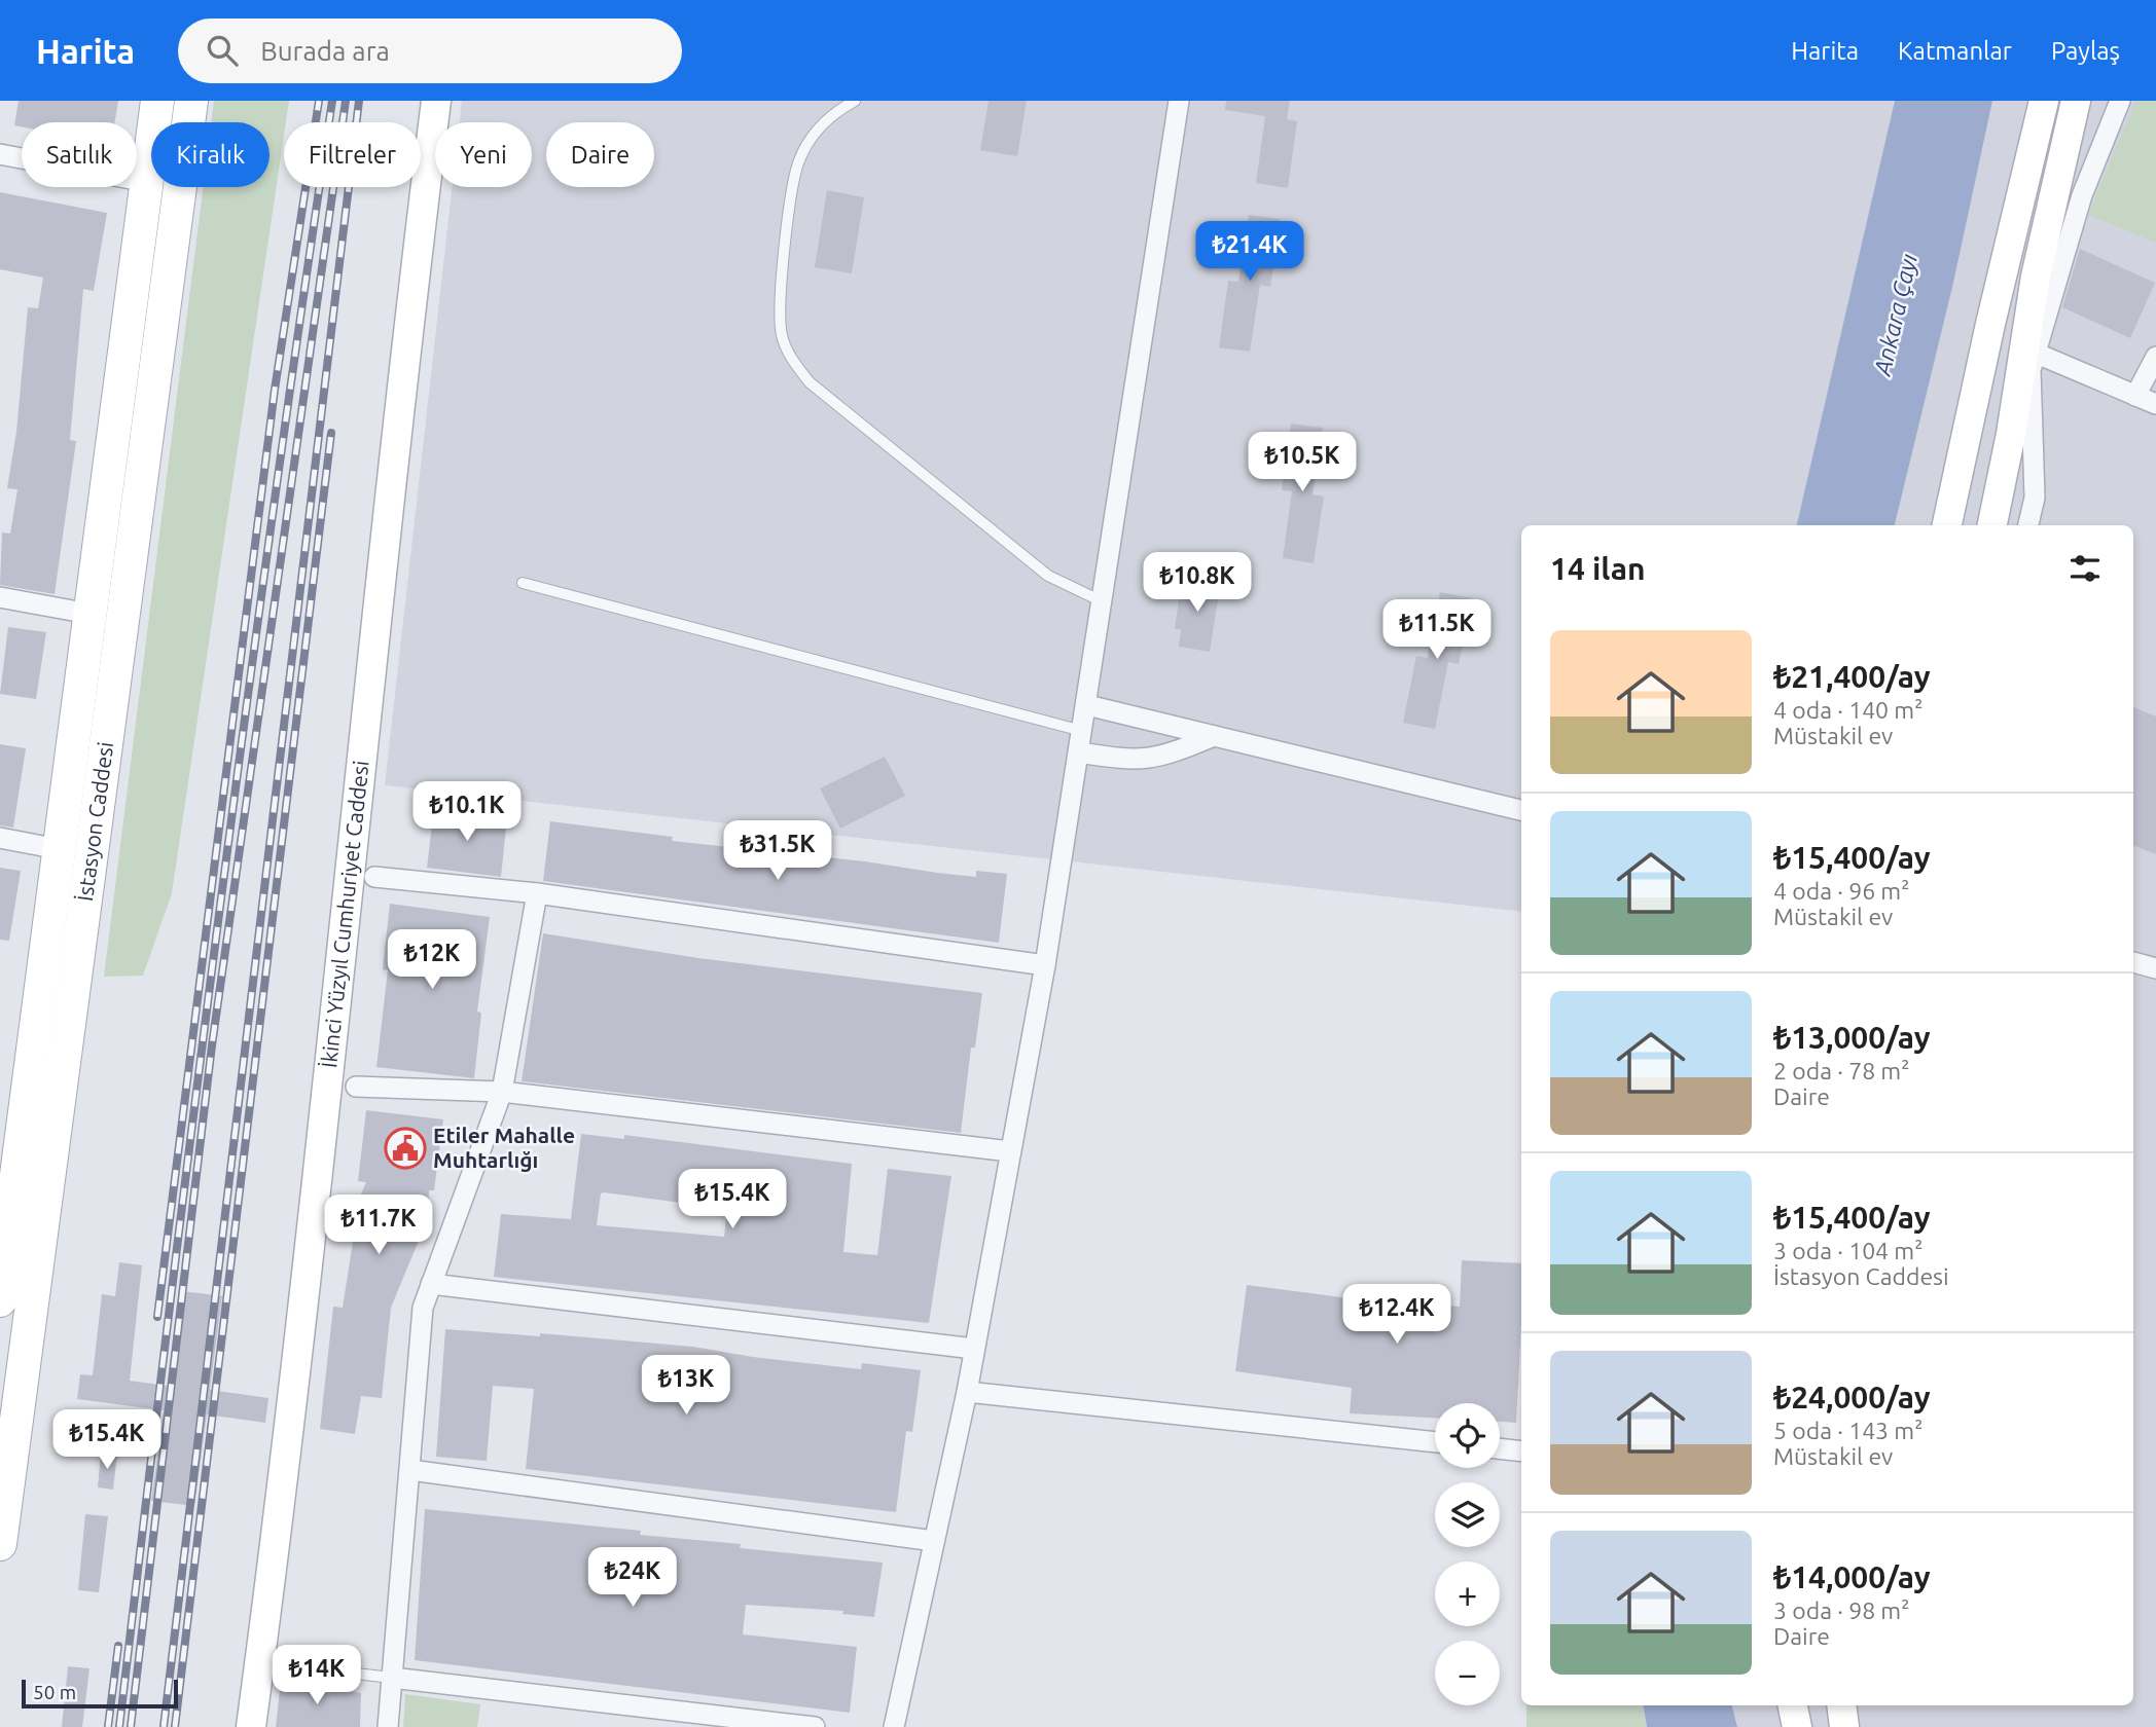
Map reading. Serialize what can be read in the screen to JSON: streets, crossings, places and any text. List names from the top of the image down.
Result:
{
  "streets": {
    "main road": ["İstasyon Caddesi", "İkinci Yüzyıl Cumhuriyet Caddesi"]
  },
  "water": ["Ankara Çayı"],
  "places": {
    "public building": ["Etiler Mahalle Muhtarlığı"]
  },
  "scale_bar": "50 m",
  "page": {
    "header": "Harita",
    "search": "Burada ara",
    "nav": ["Harita", "Katmanlar", "Paylaş"],
    "chip": [
      "Satılık",
      "Kiralık",
      "Filtreler",
      "Yeni",
      "Daire"
    ],
    "price": [
      "₺21.4K",
      "₺10.5K",
      "₺10.8K",
      "₺11.5K",
      "₺10.1K",
      "₺31.5K",
      "₺12K",
      "₺15.4K",
      "₺11.7K",
      "₺12.4K",
      "₺13K",
      "₺15.4K",
      "₺24K",
      "₺14K"
    ],
    "heading": "14 ilan",
    "list": [
      {
        "name": "₺21,400/ay",
        "note": "4 oda · 140 m² · Müstakil ev"
      },
      {
        "name": "₺15,400/ay",
        "note": "4 oda · 96 m² · Müstakil ev"
      },
      {
        "name": "₺13,000/ay",
        "note": "2 oda · 78 m² · Daire"
      },
      {
        "name": "₺15,400/ay",
        "note": "3 oda · 104 m² · İstasyon Caddesi"
      },
      {
        "name": "₺24,000/ay",
        "note": "5 oda · 143 m² · Müstakil ev"
      },
      {
        "name": "₺14,000/ay",
        "note": "3 oda · 98 m² · Daire"
      }
    ],
    "map_buttons": ["+", "−"],
    "scale": "50 m"
  }
}
